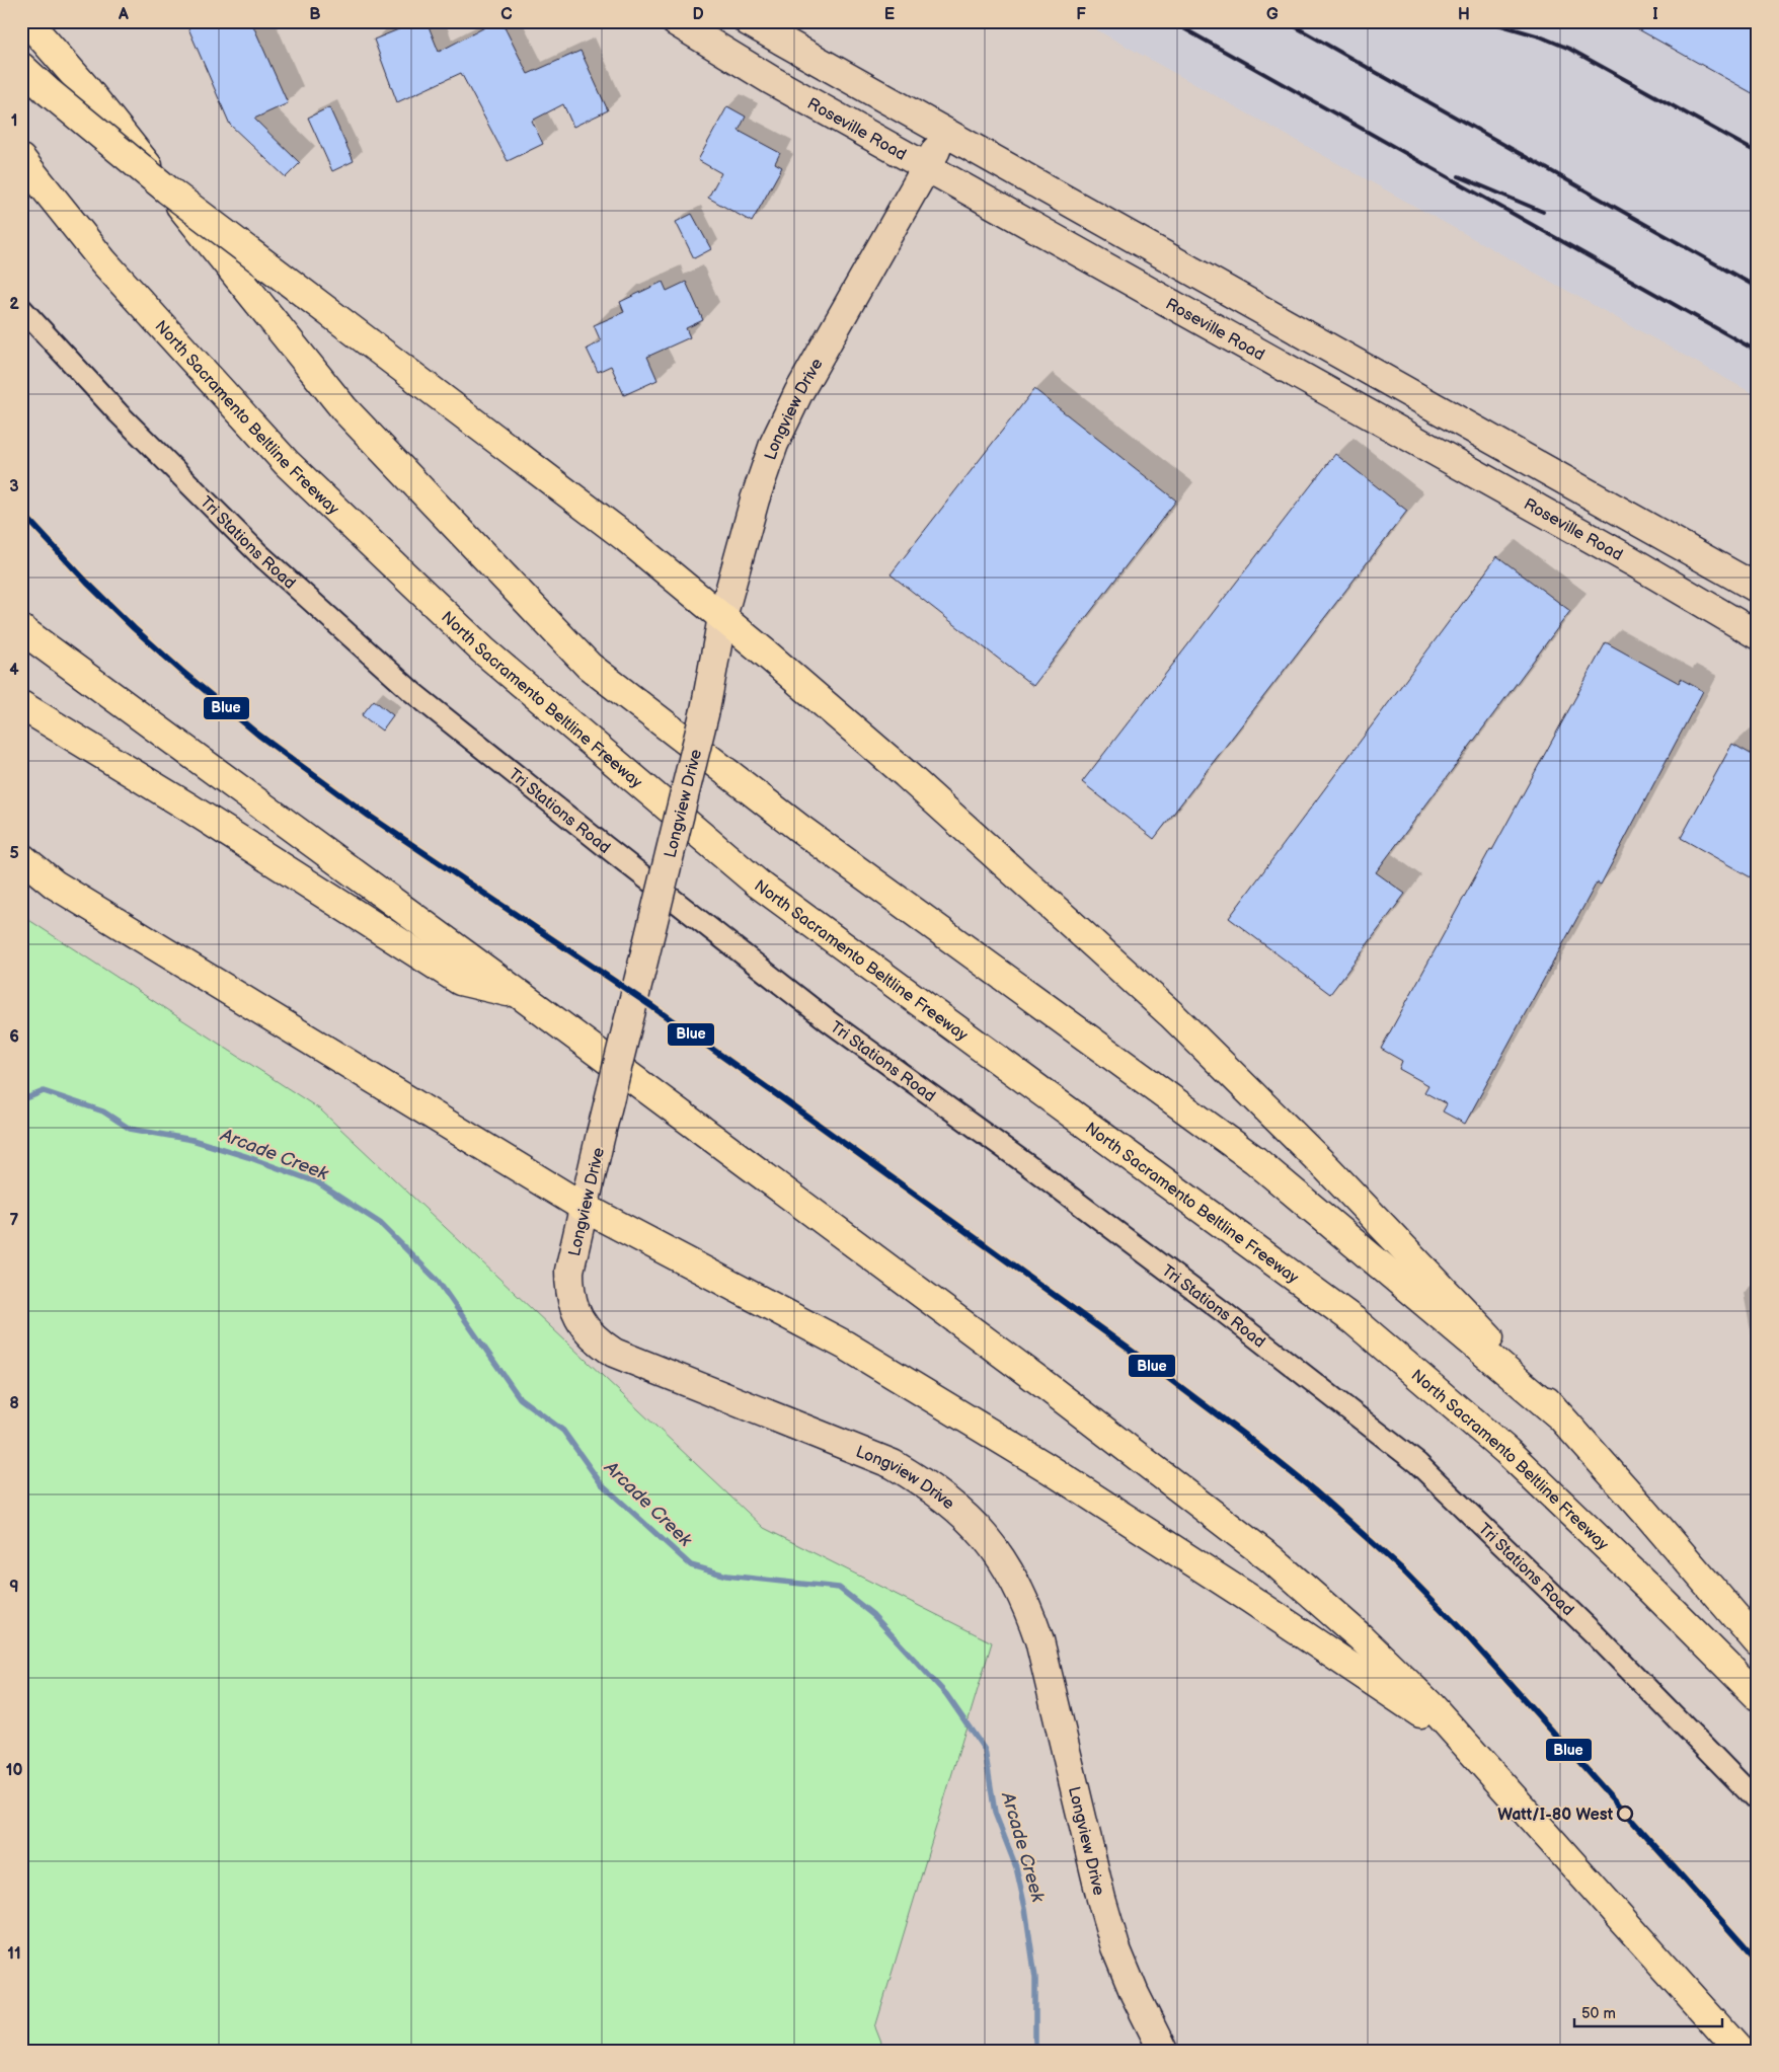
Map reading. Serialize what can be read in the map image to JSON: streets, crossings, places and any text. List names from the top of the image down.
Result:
{
  "streets": {
    "highway": ["North Sacramento Beltline Freeway"],
    "main road": ["Roseville Road", "Longview Drive"],
    "street": ["Tri Stations Road"]
  },
  "crossings": [
    ["Roseville Road", "Longview Drive"]
  ],
  "water": ["Arcade Creek"],
  "places": ["Watt/I-80 West"],
  "lines": ["transit line Blue"],
  "scale_bar": "50 m",
  "grid": {
    "columns": [
      "A",
      "B",
      "C",
      "D",
      "E",
      "F",
      "G",
      "H",
      "I"
    ],
    "rows": [
      "1",
      "2",
      "3",
      "4",
      "5",
      "6",
      "7",
      "8",
      "9",
      "10",
      "11"
    ]
  }
}
